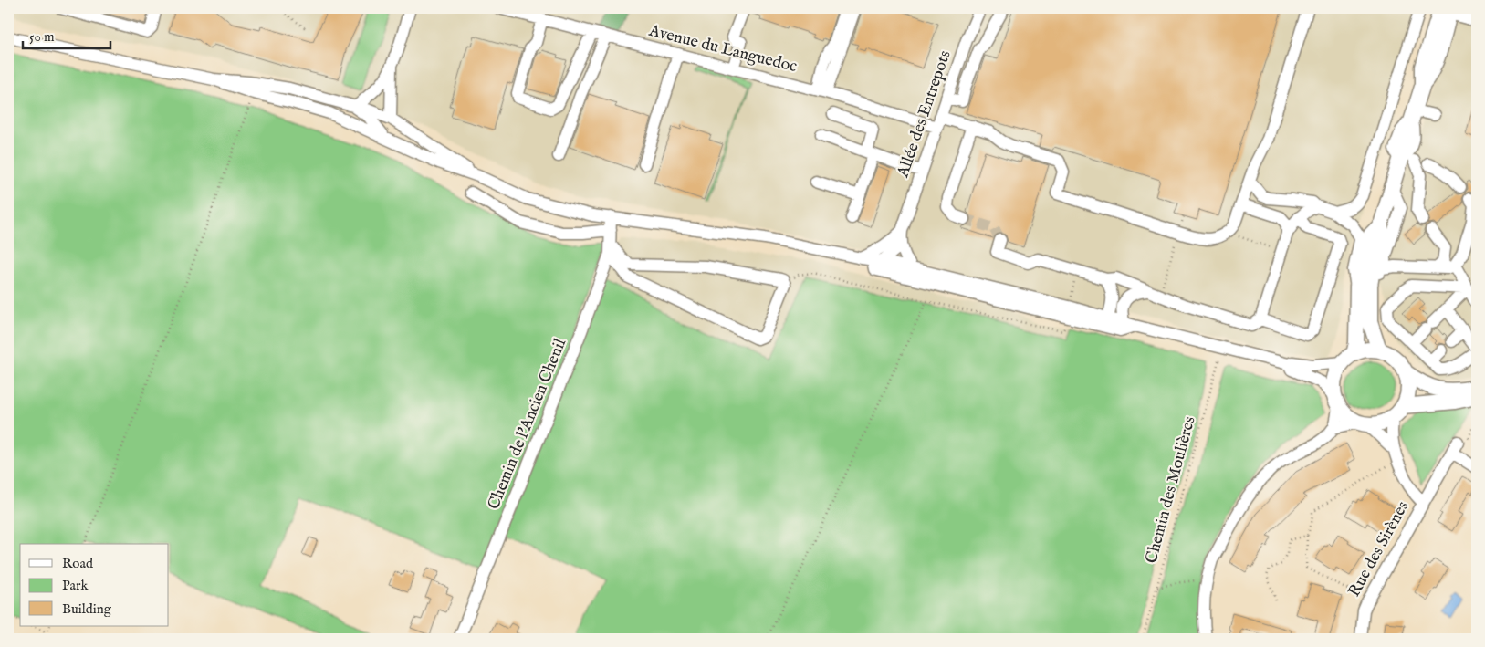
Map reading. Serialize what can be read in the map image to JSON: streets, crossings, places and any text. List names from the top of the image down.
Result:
{
  "streets": {
    "street": [
      "Avenue du Languedoc",
      "Allée des Entrepots",
      "Chemin de l'Ancien Chenil",
      "Rue des Sirènes"
    ],
    "path": ["Chemin des Moulières"]
  },
  "crossings": [
    ["Avenue du Languedoc", "Allée des Entrepots"]
  ],
  "legend": ["Road", "Park", "Building"],
  "scale_bar": "50 m"
}
